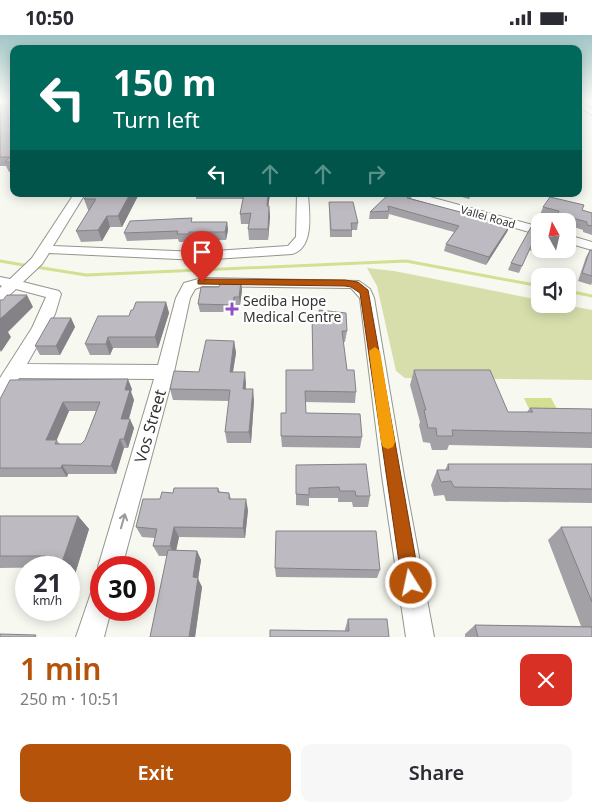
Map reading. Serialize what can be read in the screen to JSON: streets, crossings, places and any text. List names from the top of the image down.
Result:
{
  "streets": {
    "street": ["Vallei Road", "Vos Street"]
  },
  "one_way": ["Vos Street"],
  "places": {
    "health": ["Sediba Hope Medical Centre"]
  },
  "north": "top",
  "page": {
    "status": "10:50",
    "turn": ["150 m", "Turn left"],
    "speed": "21 km/h",
    "limit": "30",
    "heading": ["1 min", "250 m · 10:51"],
    "buttons": ["Exit", "Share"]
  }
}
